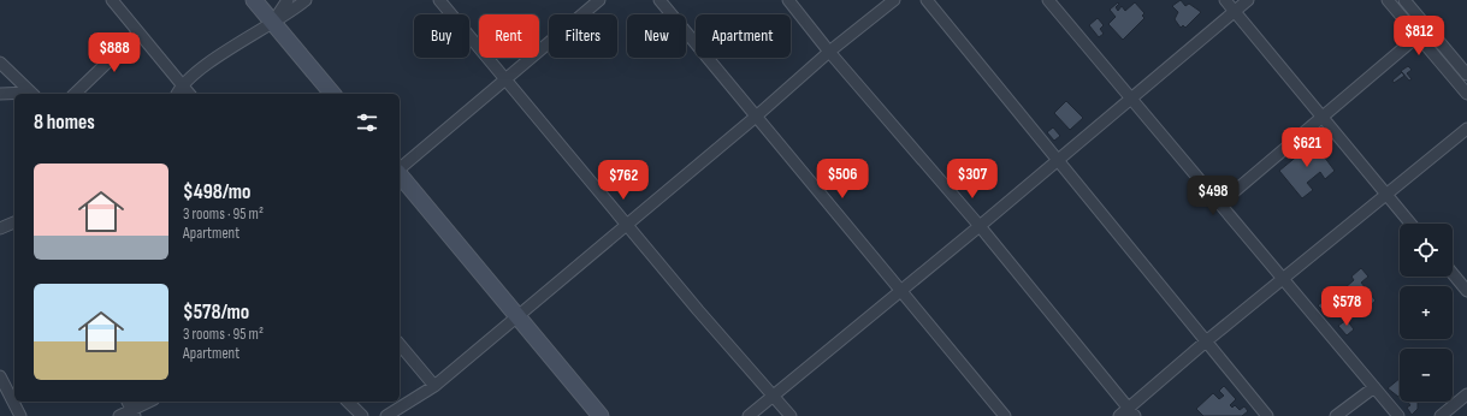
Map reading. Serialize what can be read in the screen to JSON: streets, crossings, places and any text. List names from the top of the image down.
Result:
{
  "page": {
    "chip": [
      "Buy",
      "Rent",
      "Filters",
      "New",
      "Apartment"
    ],
    "price": [
      "$812",
      "$888",
      "$621",
      "$506",
      "$307",
      "$762",
      "$498",
      "$578"
    ],
    "heading": "8 homes",
    "list": [
      {
        "name": "$498/mo",
        "note": "3 rooms · 95 m² · Apartment"
      },
      {
        "name": "$578/mo",
        "note": "3 rooms · 95 m² · Apartment"
      }
    ],
    "map_buttons": ["+", "−"]
  }
}
